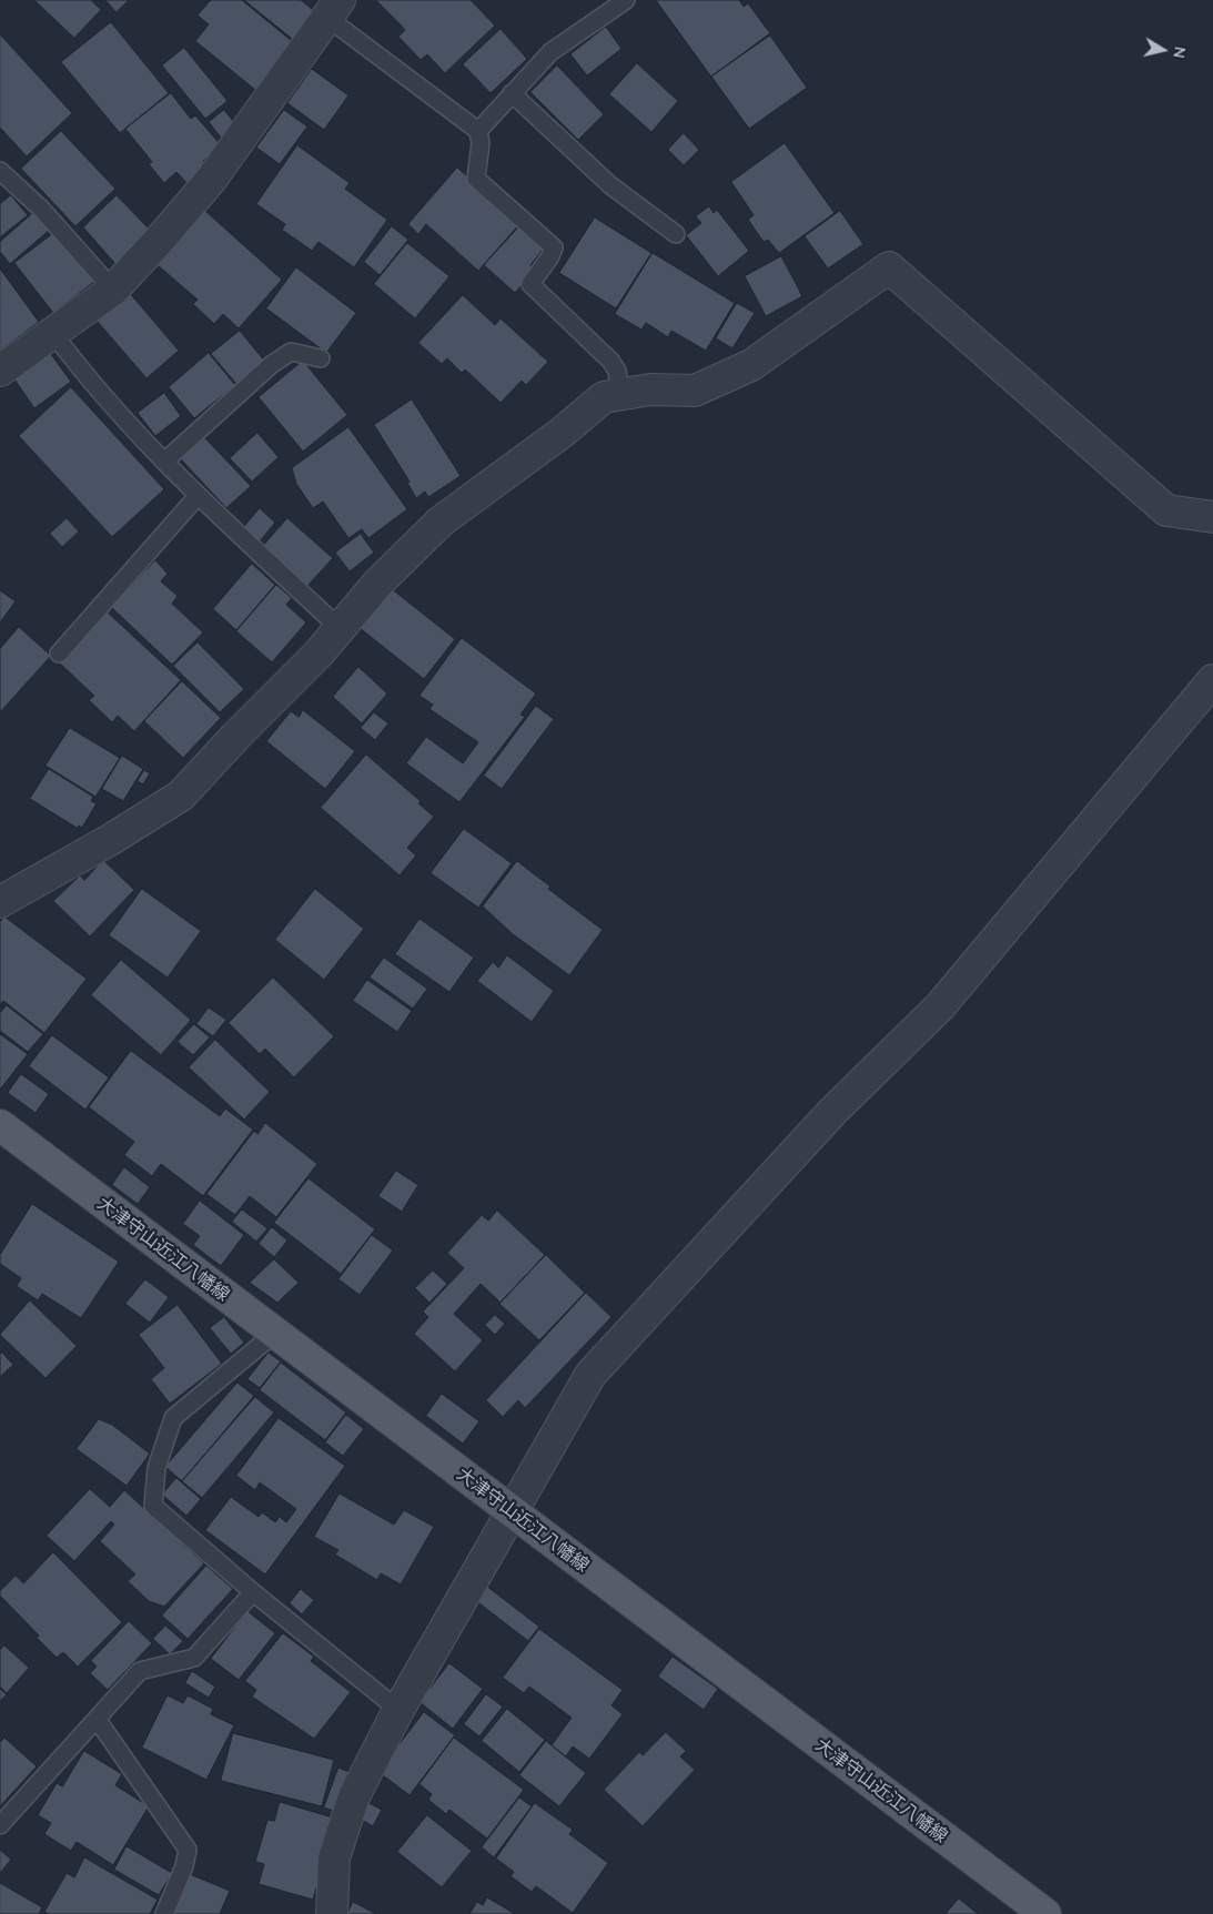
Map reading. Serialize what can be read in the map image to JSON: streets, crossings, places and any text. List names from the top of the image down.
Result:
{
  "streets": {
    "main road": ["大津守山近江八幡線"]
  },
  "north": "right"
}
